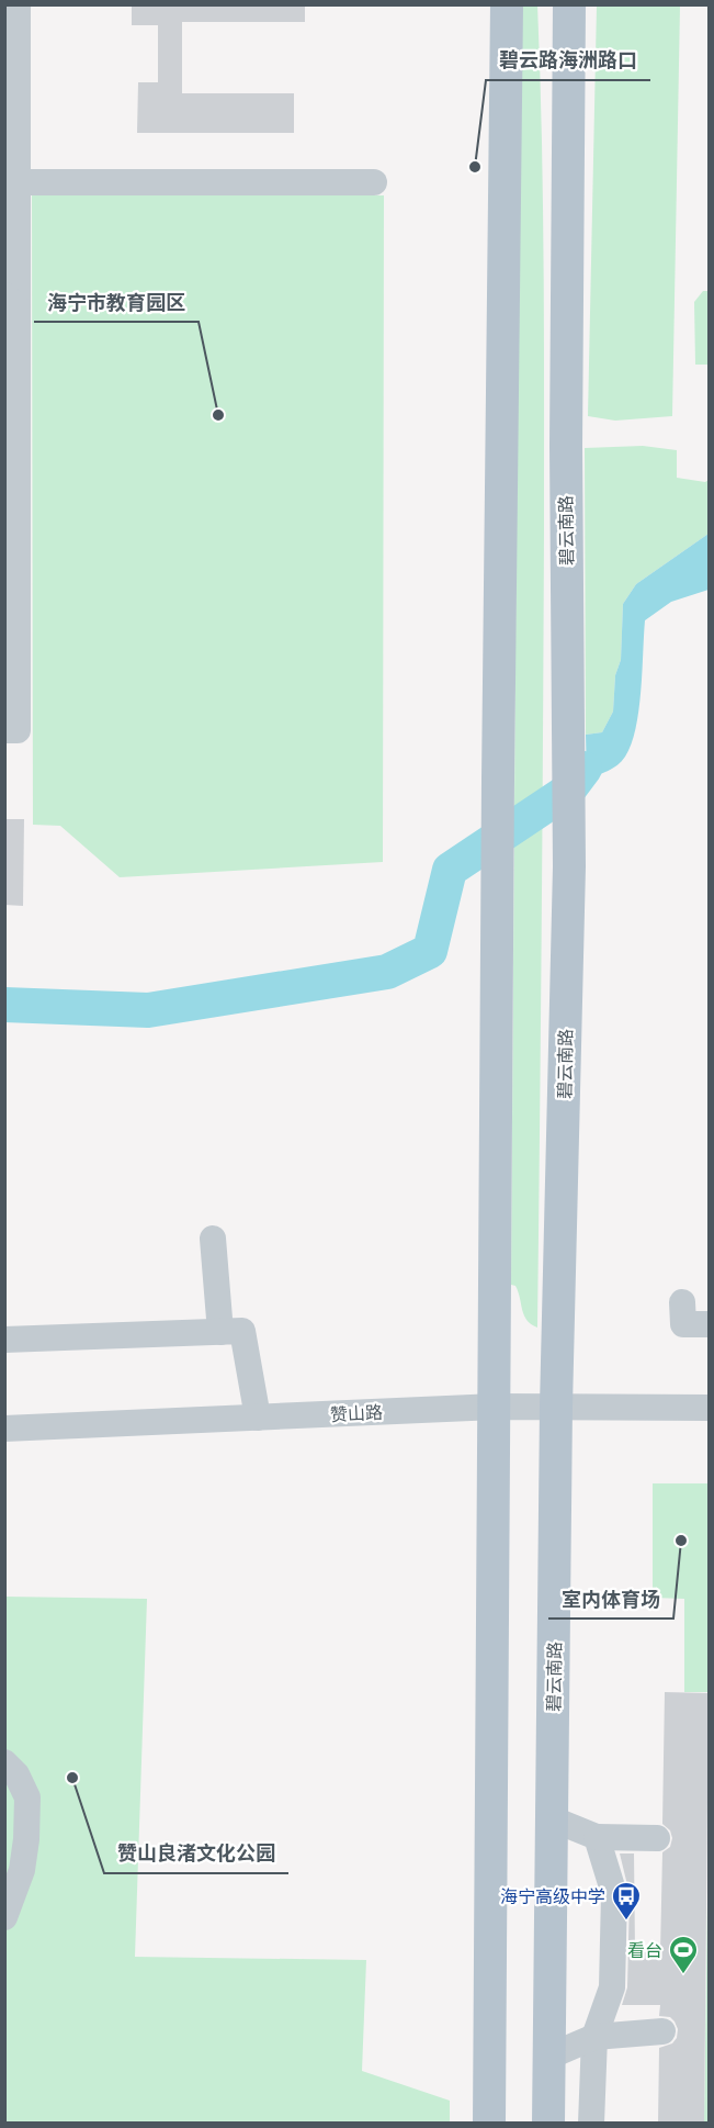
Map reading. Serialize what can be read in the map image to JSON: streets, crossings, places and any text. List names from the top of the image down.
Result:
{
  "streets": {
    "main road": ["碧云南路"],
    "street": ["赞山路"]
  },
  "crossings": [
    ["碧云南路", "赞山路"]
  ],
  "places": {
    "other": [
      "碧云路海洲路口",
      "海宁市教育园区",
      "室内体育场",
      "赞山良渚文化公园"
    ],
    "bus stop": ["海宁高级中学"],
    "sports": ["看台"]
  }
}
